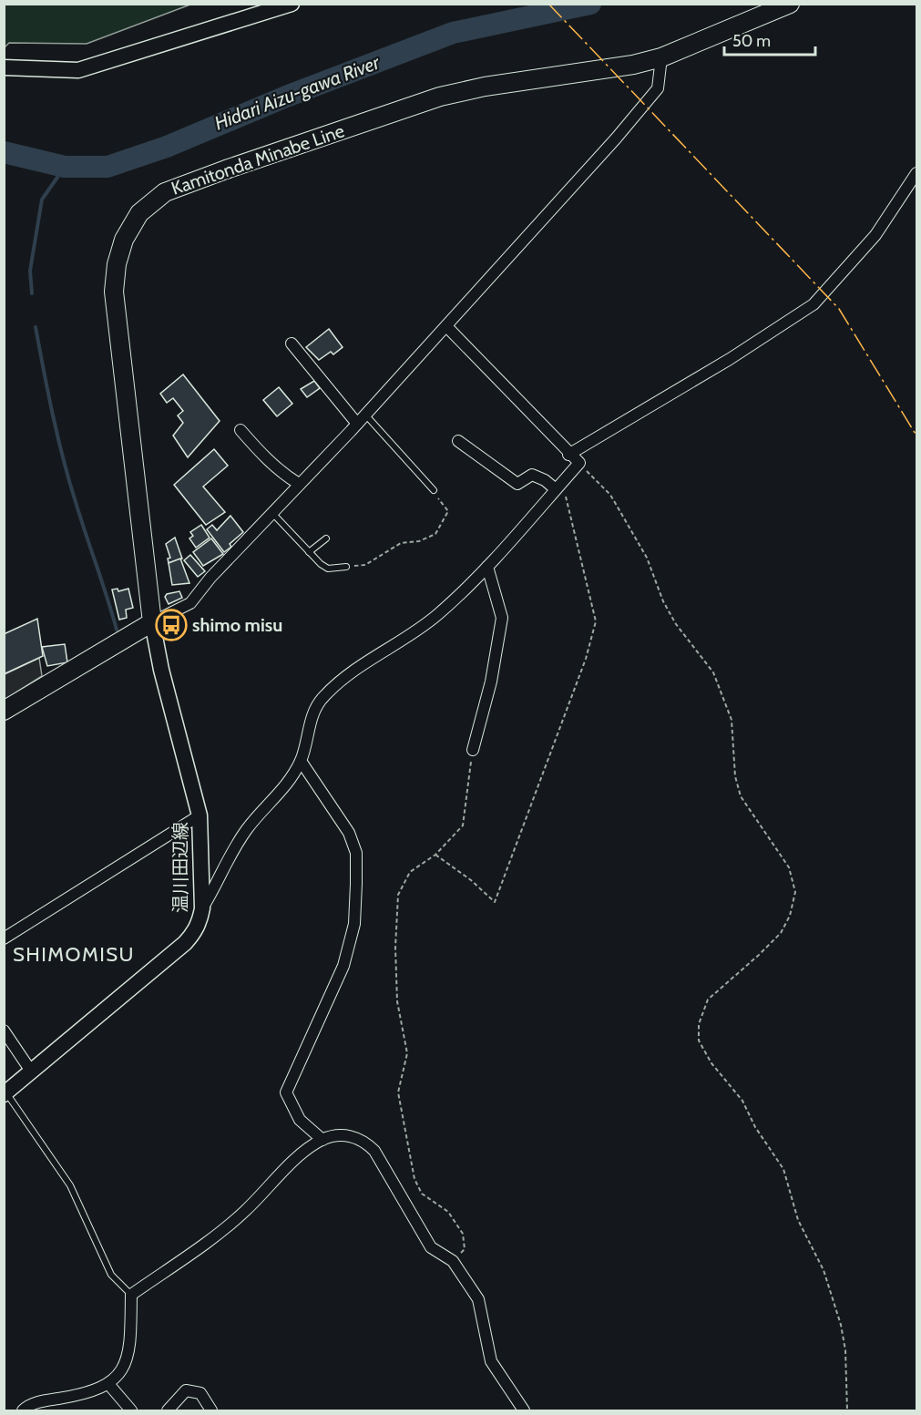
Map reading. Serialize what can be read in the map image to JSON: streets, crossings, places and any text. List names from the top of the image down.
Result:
{
  "streets": {
    "main road": ["Kamitonda Minabe Line", "温川田辺線"]
  },
  "crossings": [
    ["Kamitonda Minabe Line", "温川田辺線"]
  ],
  "districts": ["SHIMOMISU"],
  "water": ["Hidari Aizu-gawa River"],
  "places": {
    "bus stop": ["shimo misu"]
  },
  "scale_bar": "50 m"
}
